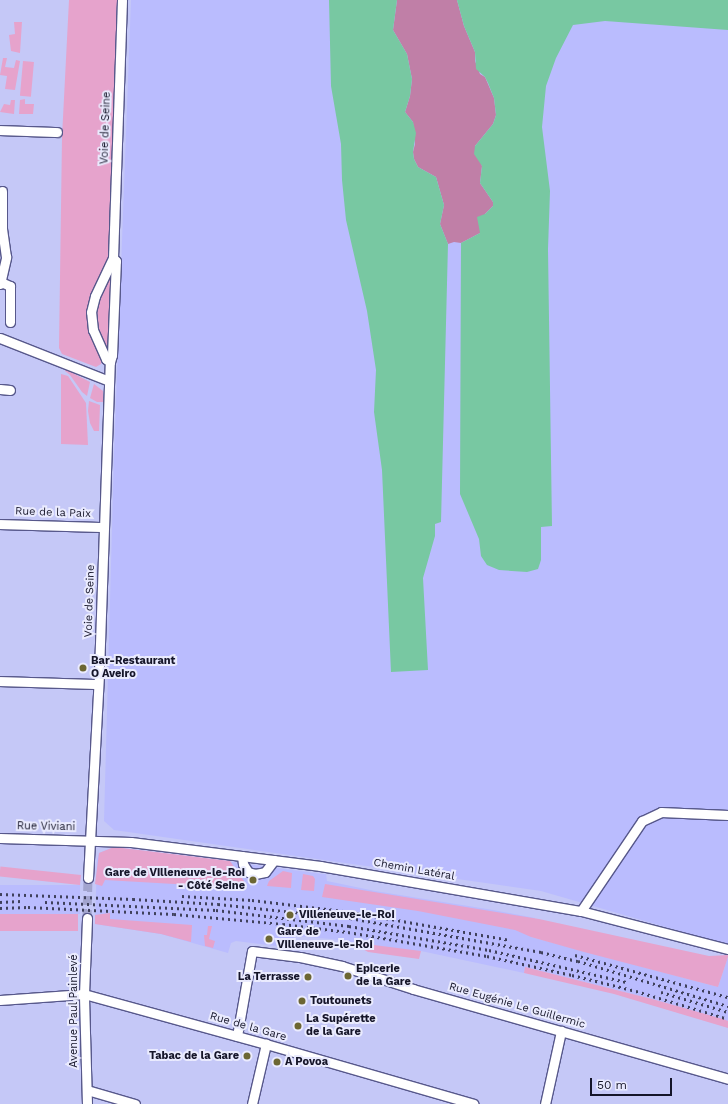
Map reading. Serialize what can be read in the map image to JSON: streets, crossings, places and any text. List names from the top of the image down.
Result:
{
  "streets": {
    "street": [
      "Voie de Seine",
      "Rue de la Paix",
      "Rue Viviani",
      "Chemin Latéral",
      "Rue Eugénie Le Guillermic",
      "Avenue Paul Painlevé",
      "Rue de la Gare"
    ]
  },
  "crossings": [
    ["Voie de Seine", "Rue de la Paix"],
    ["Voie de Seine", "Rue Viviani"],
    ["Voie de Seine", "Chemin Latéral"],
    ["Rue Viviani", "Chemin Latéral"],
    ["Rue Eugénie Le Guillermic", "Rue de la Gare"],
    ["Avenue Paul Painlevé", "Rue de la Gare"]
  ],
  "places": [
    "Bar-Restaurant O Aveiro",
    "Gare de Villeneuve-le-Roi - Côté Seine",
    "Villeneuve-le-Roi",
    "Gare de Villeneuve-le-Roi",
    "Epicerie de la Gare",
    "La Terrasse",
    "Toutounets",
    "La Supérette de la Gare",
    "Tabac de la Gare",
    "A Povoa"
  ],
  "scale_bar": "50 m"
}
